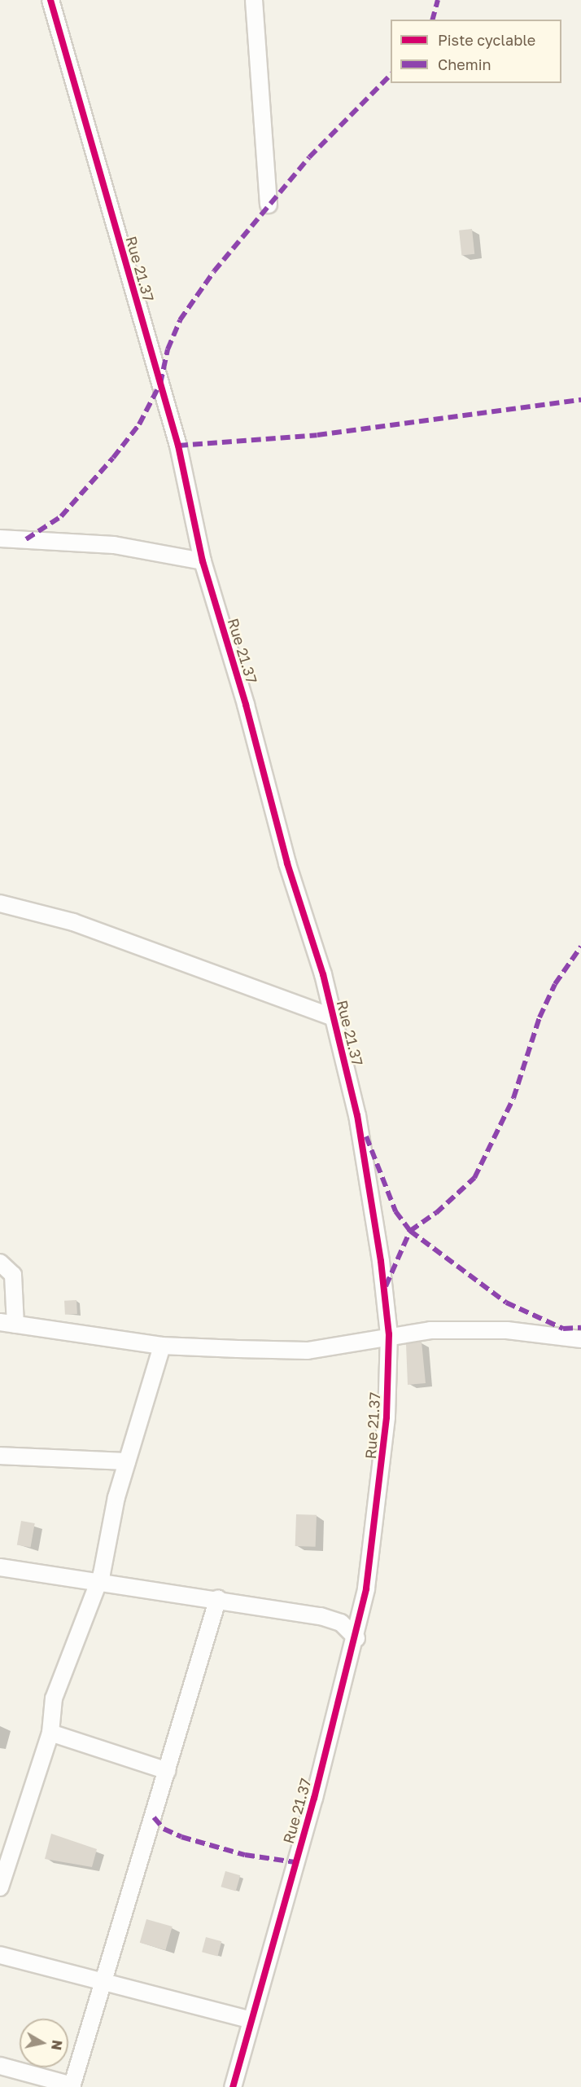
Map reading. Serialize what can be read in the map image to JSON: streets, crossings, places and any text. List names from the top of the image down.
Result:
{
  "streets": {
    "street": ["Rue 21.37"]
  },
  "legend": ["Piste cyclable", "Chemin"],
  "north": "right"
}
